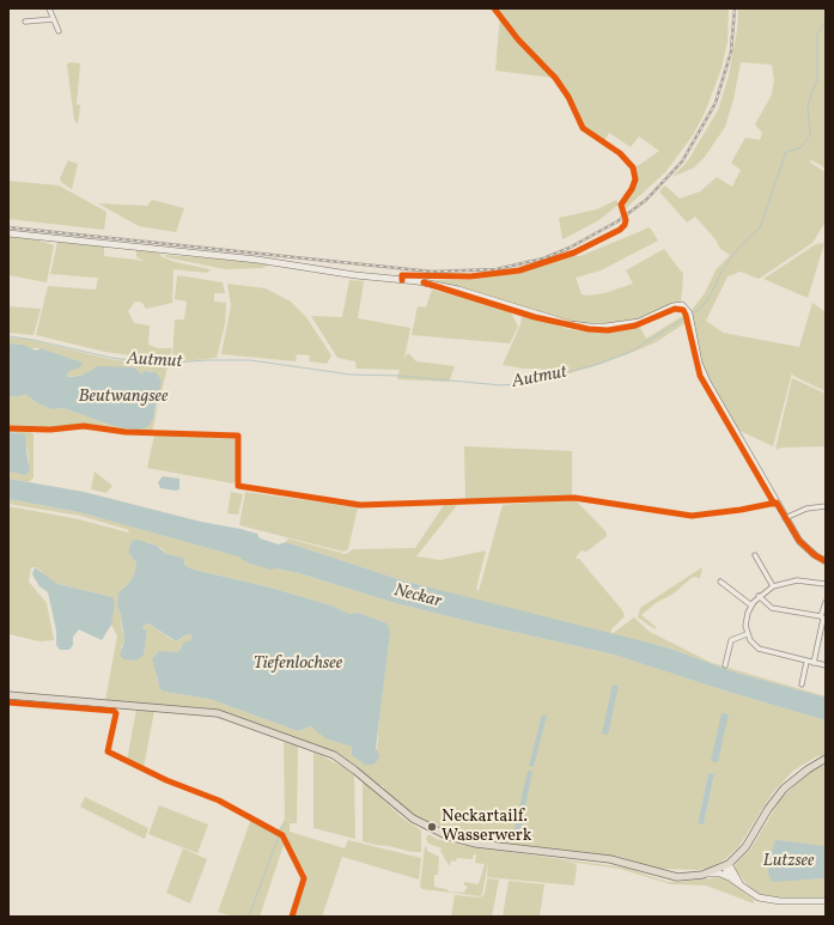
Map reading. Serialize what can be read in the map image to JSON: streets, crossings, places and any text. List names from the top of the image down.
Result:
{
  "water": [
    "Autmut",
    "Beutwangsee",
    "Neckar",
    "Tiefenlochsee",
    "Lutzsee"
  ],
  "places": ["Neckartailf. Wasserwerk"]
}
